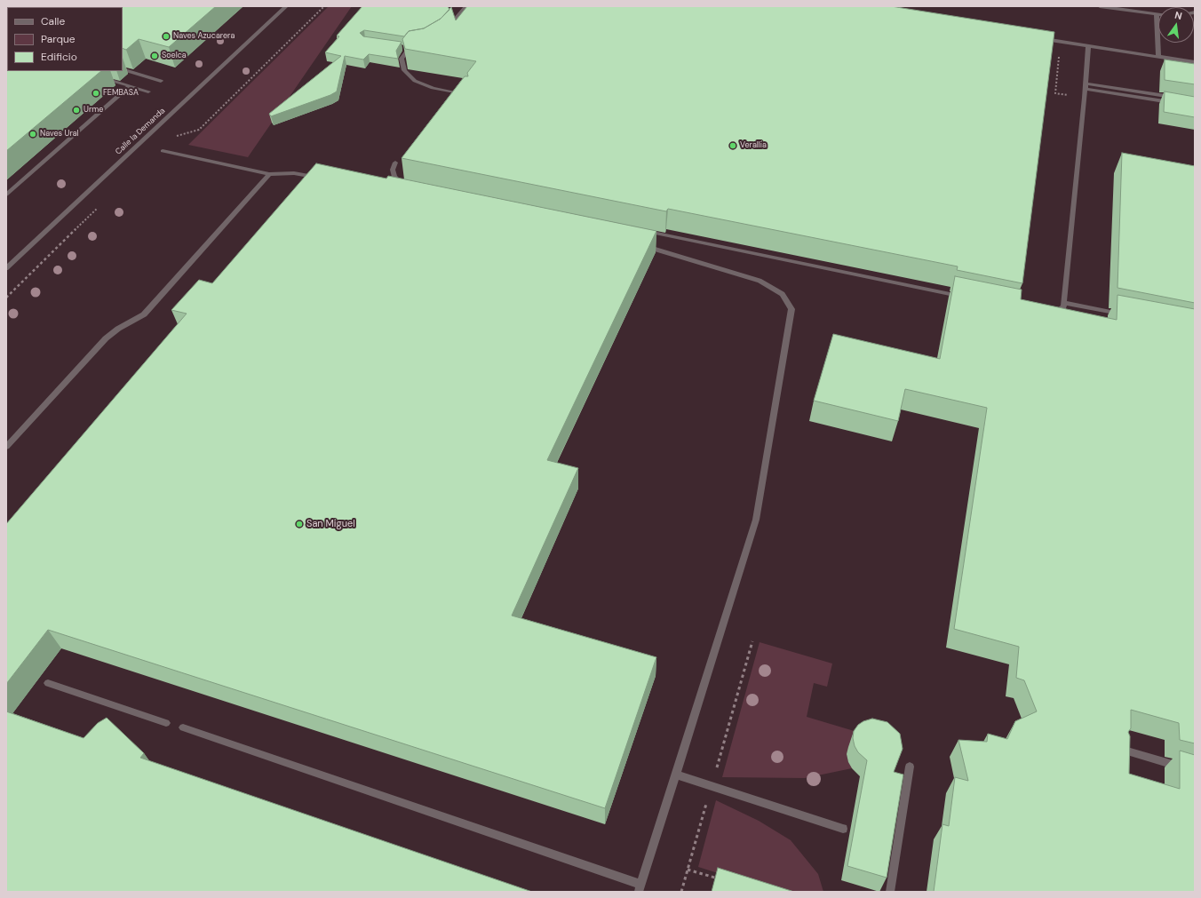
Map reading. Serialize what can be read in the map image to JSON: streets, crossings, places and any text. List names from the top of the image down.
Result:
{
  "streets": {
    "street": ["Calle la Demanda"]
  },
  "places": [
    "Naves Azucarera",
    "Soelca",
    "FEMBASA",
    "Urme",
    "Naves Ural",
    "Verallia",
    "San Miguel"
  ],
  "legend": ["Calle", "Parque", "Edificio"],
  "north": "top"
}
